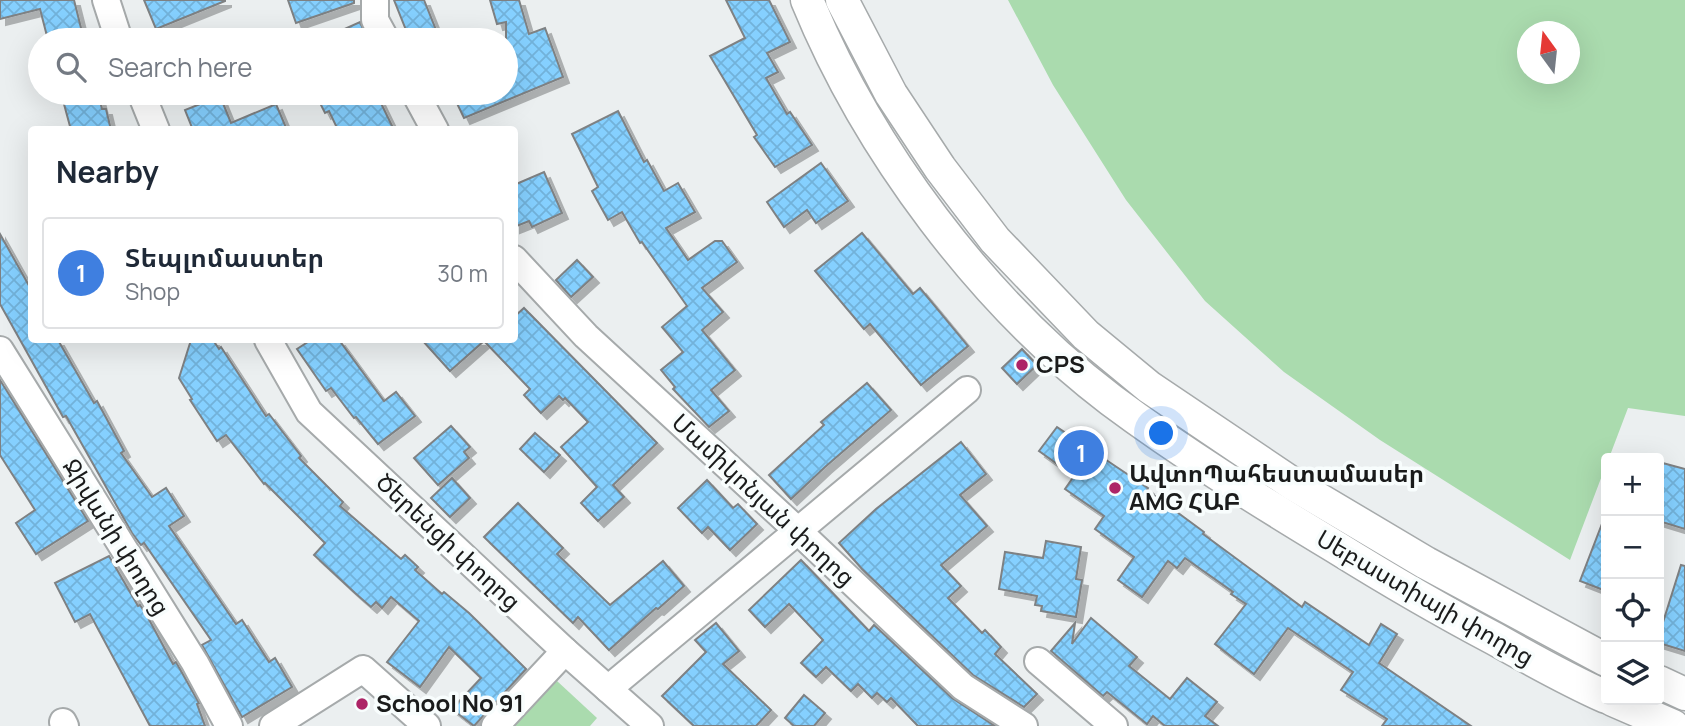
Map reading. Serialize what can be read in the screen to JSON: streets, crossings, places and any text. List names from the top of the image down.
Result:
{
  "streets": {
    "main road": ["Սեբաստիայի փողոց"],
    "street": ["Մամիկոնյան փողոց", "Ջիվանի փողոց", "Ծերենցի փողոց"]
  },
  "places": ["CPS", "ԱվտոՊահեստամասեր AMG ՀԱԲ", "School No 91"],
  "north": "top",
  "page": {
    "search": "Search here",
    "heading": "Nearby",
    "list": [
      {
        "mark": "1",
        "name": "Տեպլոմաստեր",
        "note": "Shop",
        "value": "30 m"
      }
    ],
    "pins": "1",
    "map_buttons": ["+", "−"]
  }
}
